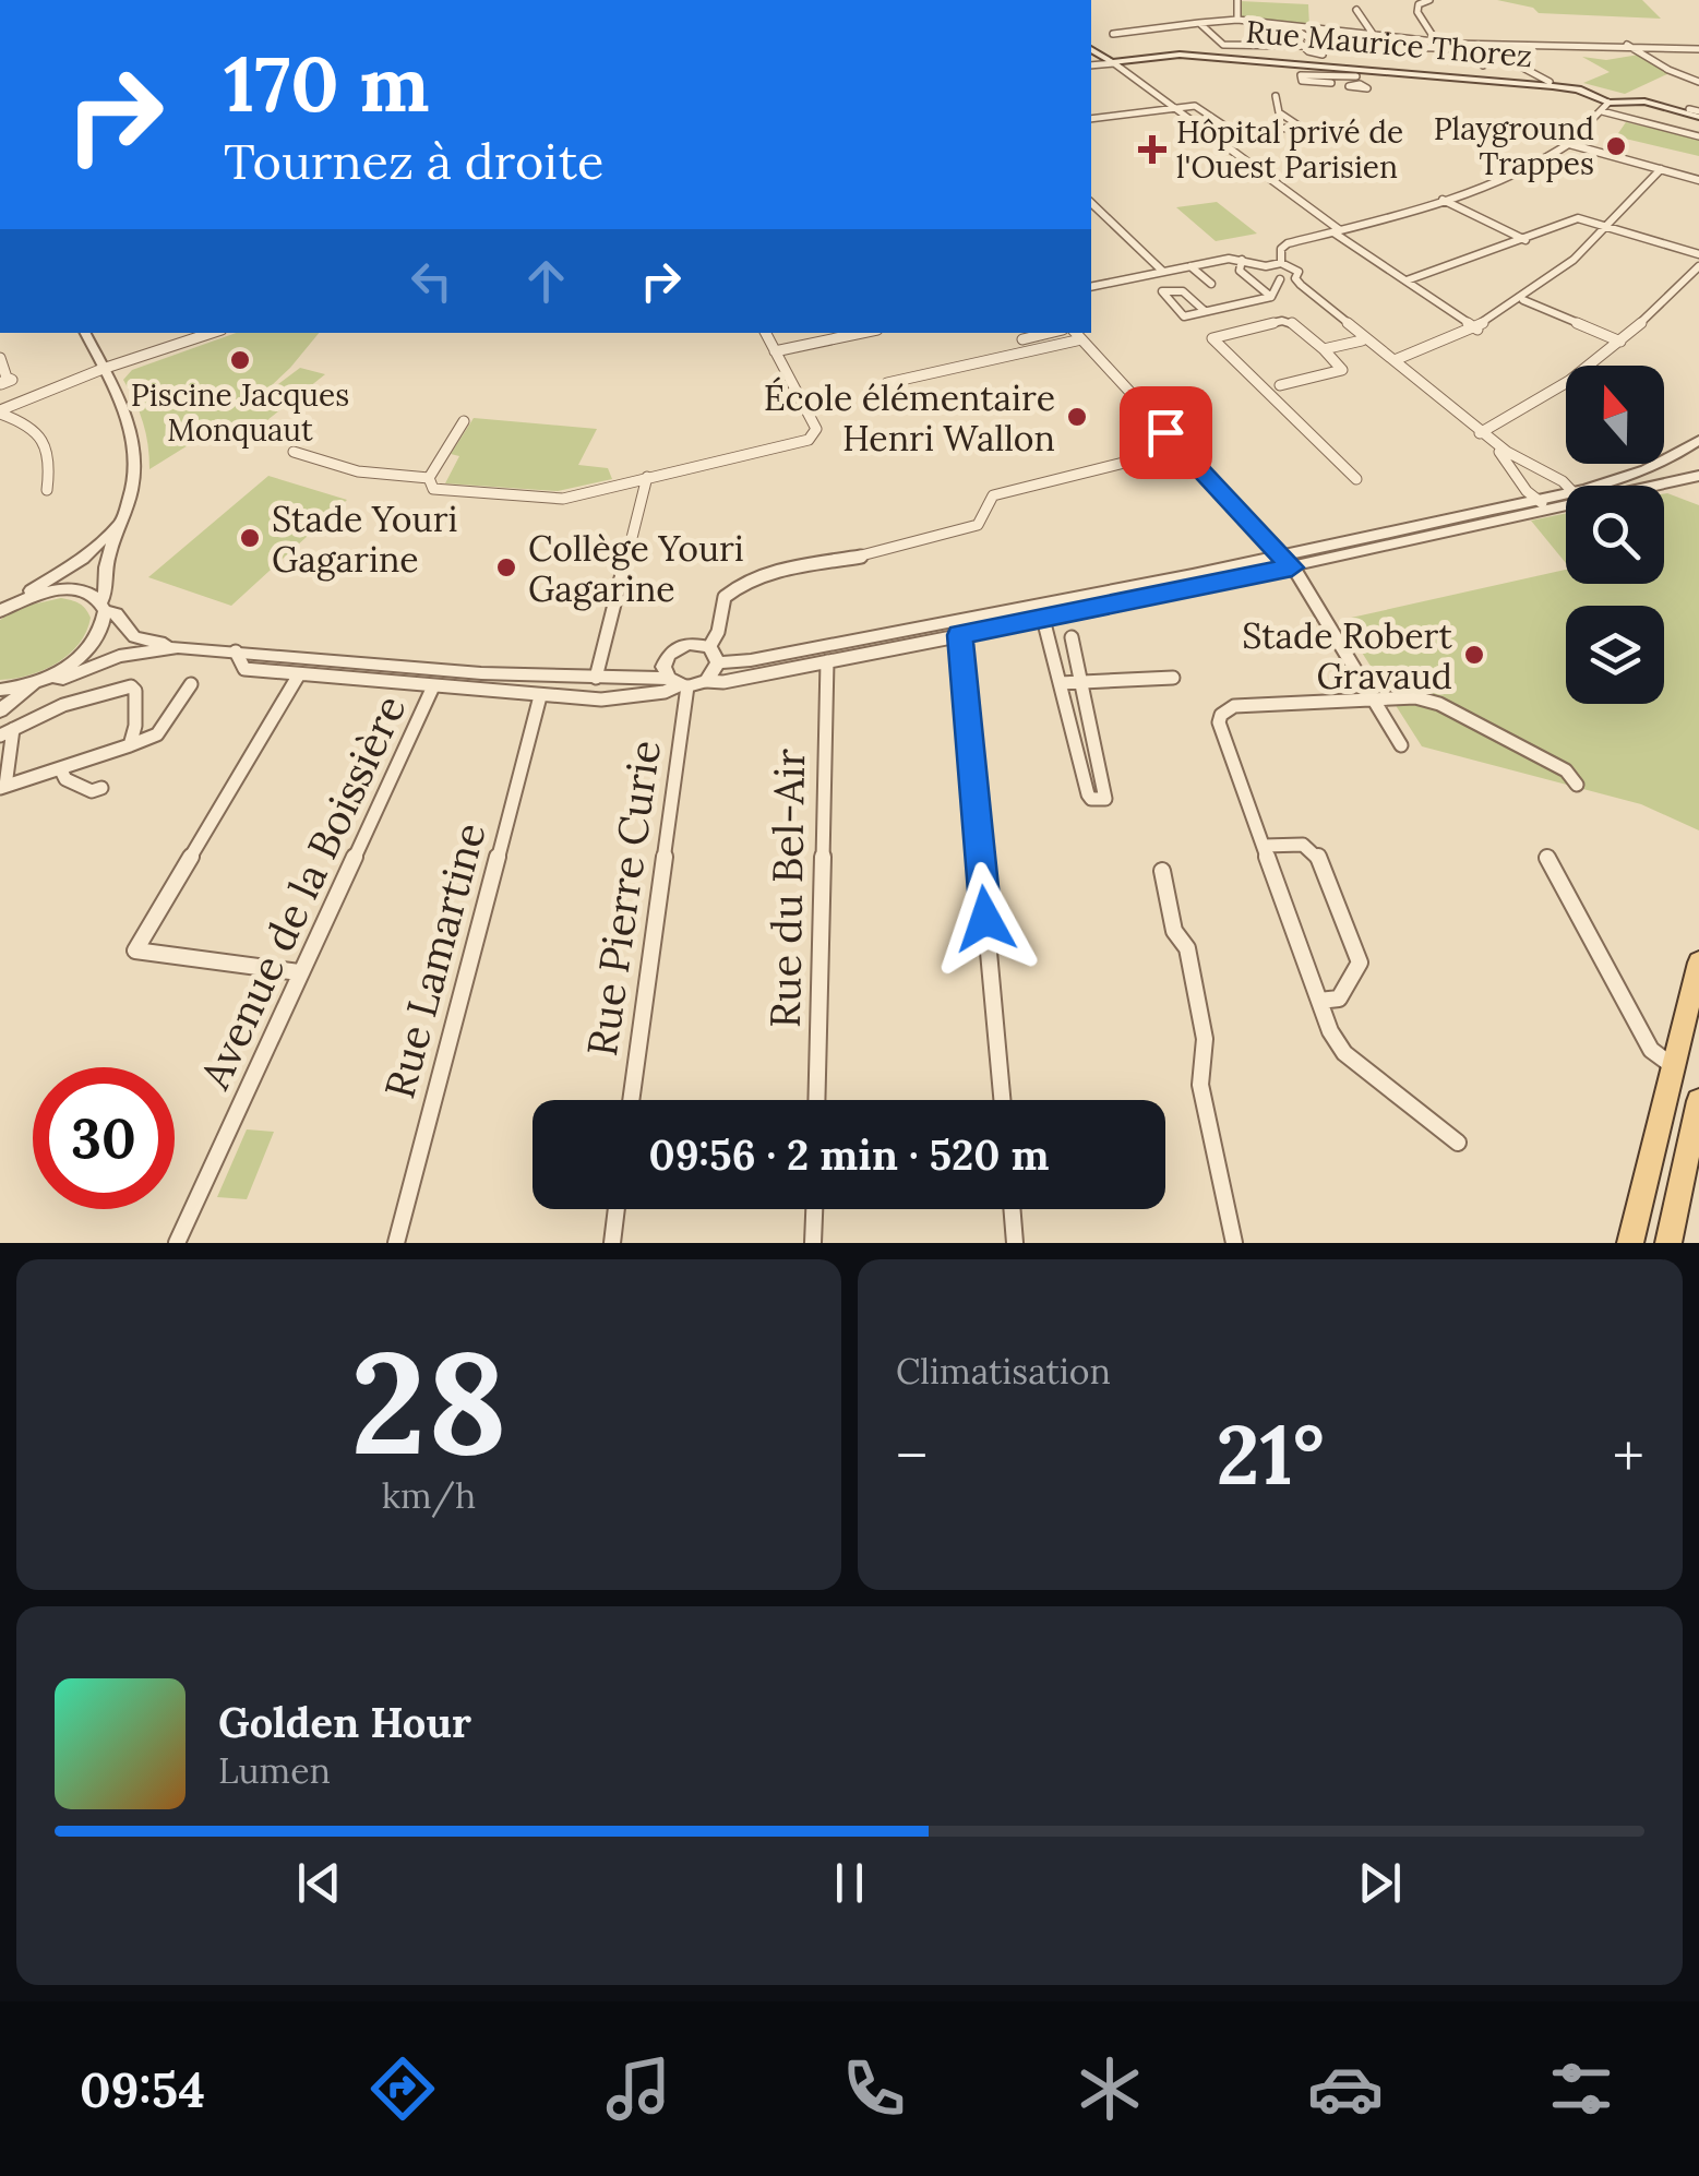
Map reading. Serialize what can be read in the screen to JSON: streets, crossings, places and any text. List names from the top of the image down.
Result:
{
  "streets": {
    "main road": ["Rue Maurice Thorez"],
    "street": [
      "Rue du Bel-Air",
      "Avenue de la Boissière",
      "Rue Pierre Curie",
      "Rue Lamartine"
    ]
  },
  "places": {
    "other": [
      "Playground Trappes",
      "Piscine Jacques Monquaut",
      "École élémentaire Henri Wallon",
      "Stade Youri Gagarine",
      "Collège Youri Gagarine",
      "Stade Robert Gravaud"
    ],
    "health": ["Hôpital privé de l'Ouest Parisien"]
  },
  "north": "top",
  "page": {
    "turn": ["170 m", "Tournez à droite"],
    "limit": "30",
    "trip": "09:56 · 2 min · 520 m",
    "tile": [
      ["28", "km/h"],
      "Climatisation"
    ],
    "heat": ["−", "21°", "+"],
    "song": ["Golden Hour", "Lumen"],
    "tabs": "09:54"
  }
}
